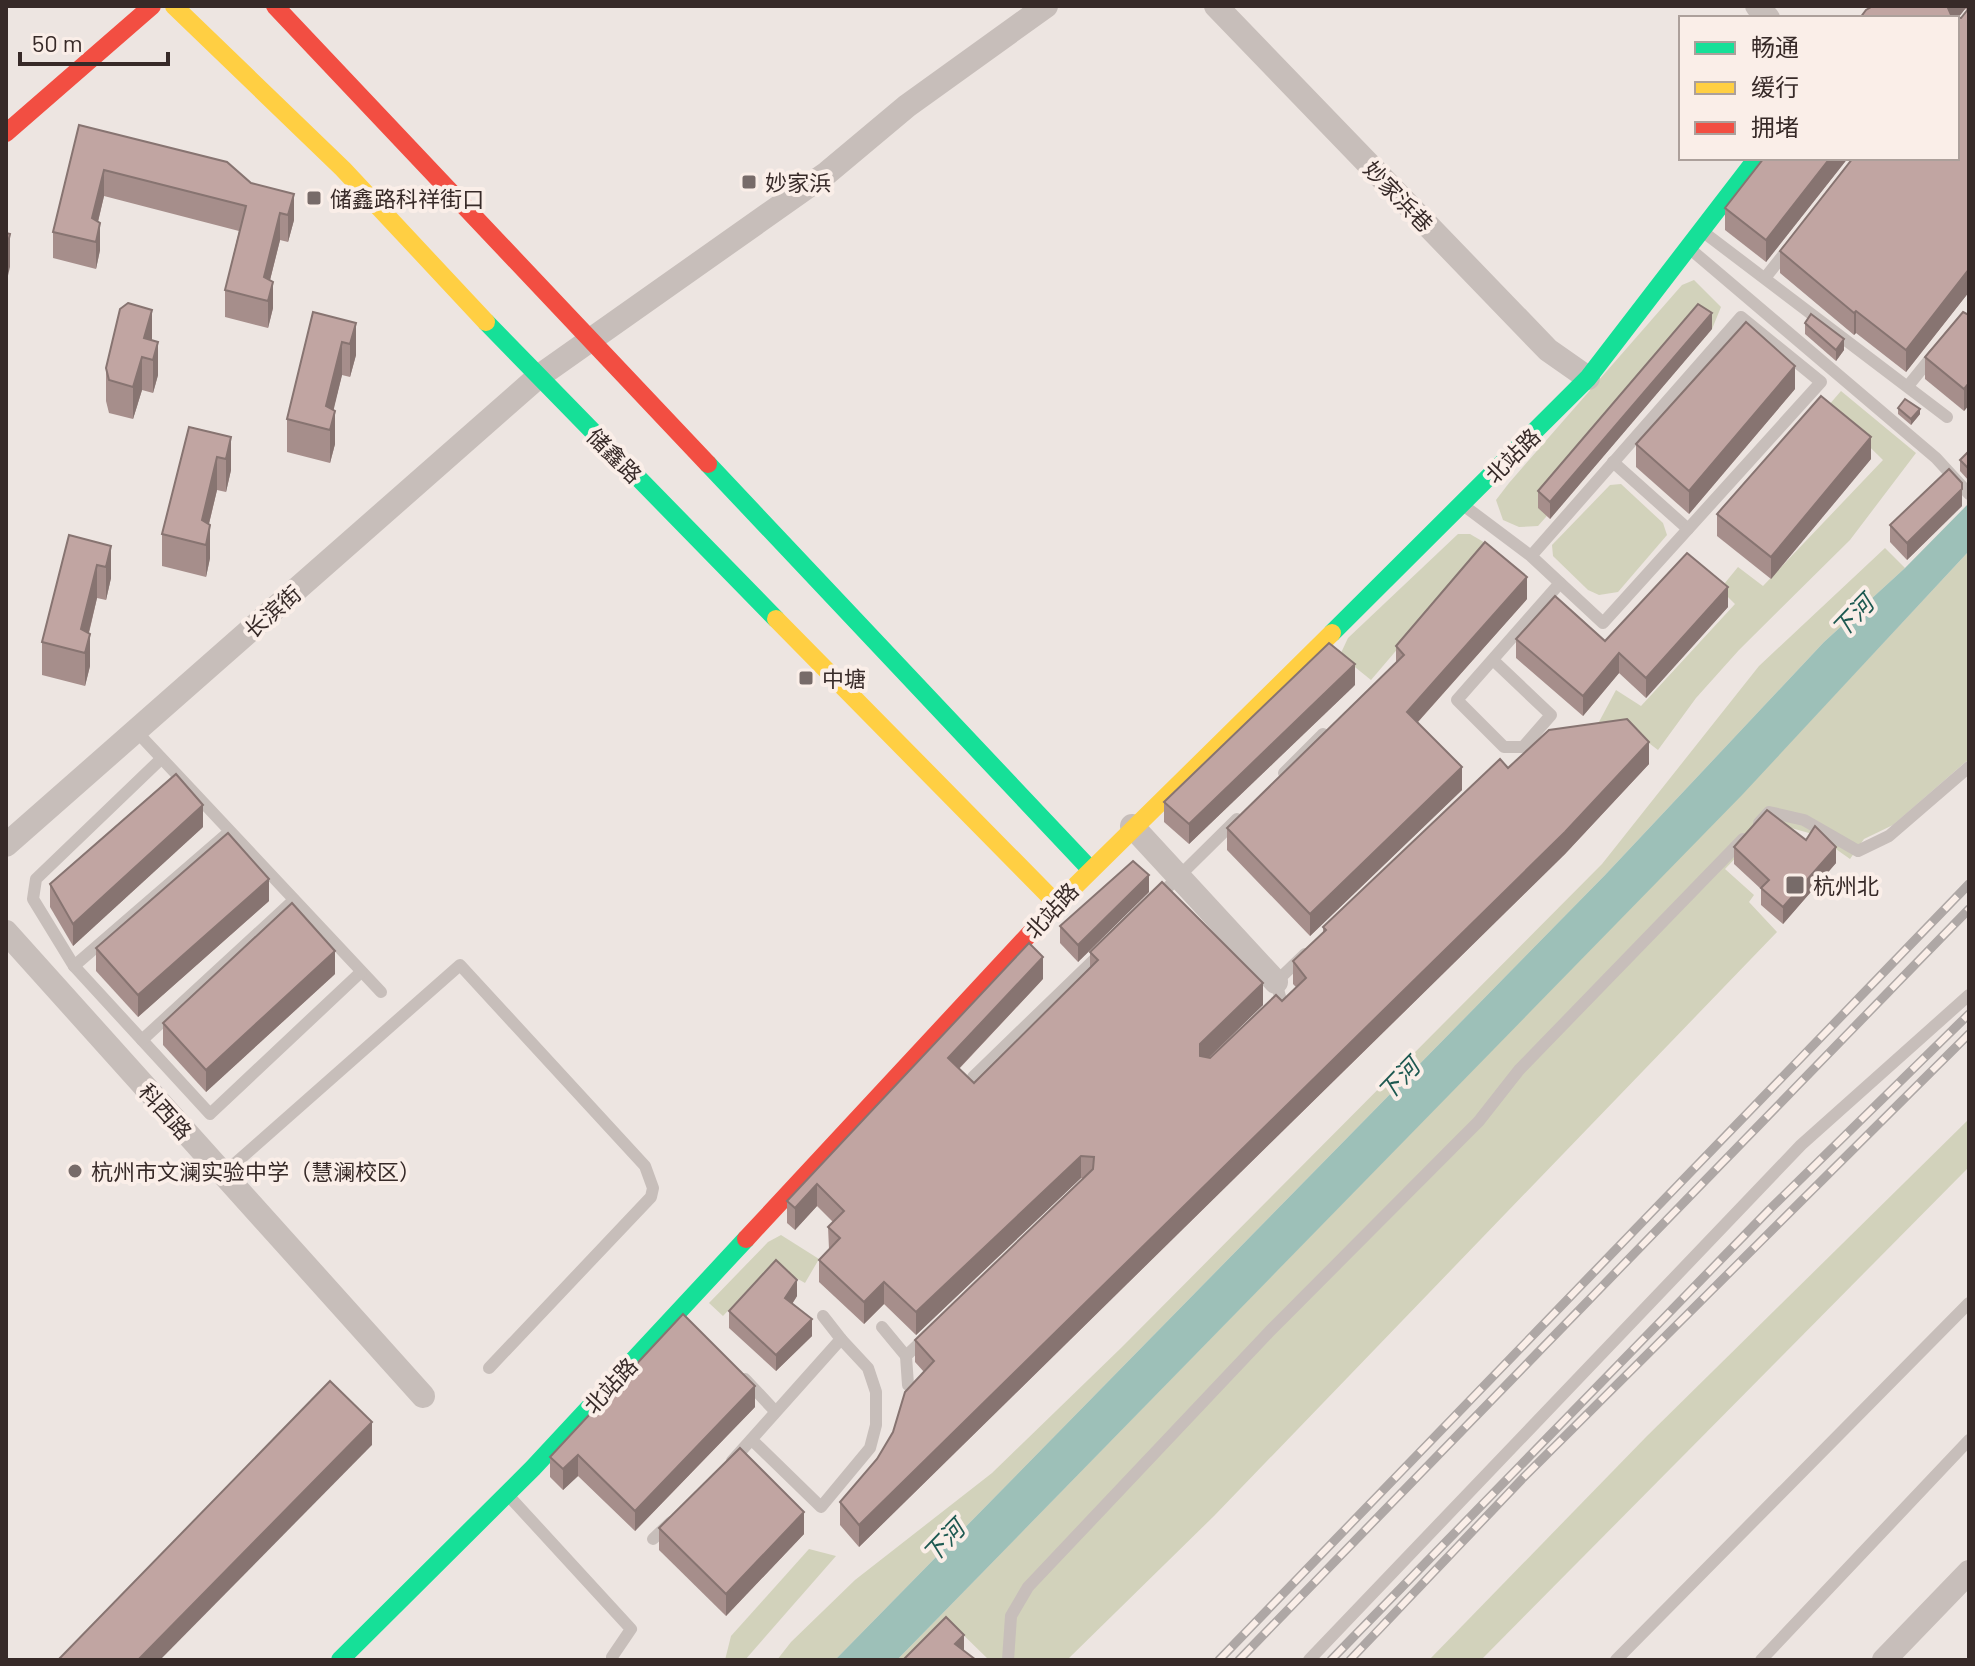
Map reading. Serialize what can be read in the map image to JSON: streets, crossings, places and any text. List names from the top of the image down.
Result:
{
  "streets": {
    "street": [
      "妙家浜巷",
      "储鑫路",
      "北站路",
      "长滨街",
      "科西路"
    ]
  },
  "crossings": [
    ["妙家浜巷", "北站路"],
    ["储鑫路", "北站路"],
    ["储鑫路", "长滨街"]
  ],
  "water": ["下河"],
  "places": {
    "transit": [
      "妙家浜",
      "储鑫路科祥街口",
      "中塘",
      "杭州北"
    ],
    "other": ["杭州市文澜实验中学（慧澜校区）"]
  },
  "legend": ["畅通", "缓行", "拥堵"],
  "scale_bar": "50 m"
}
